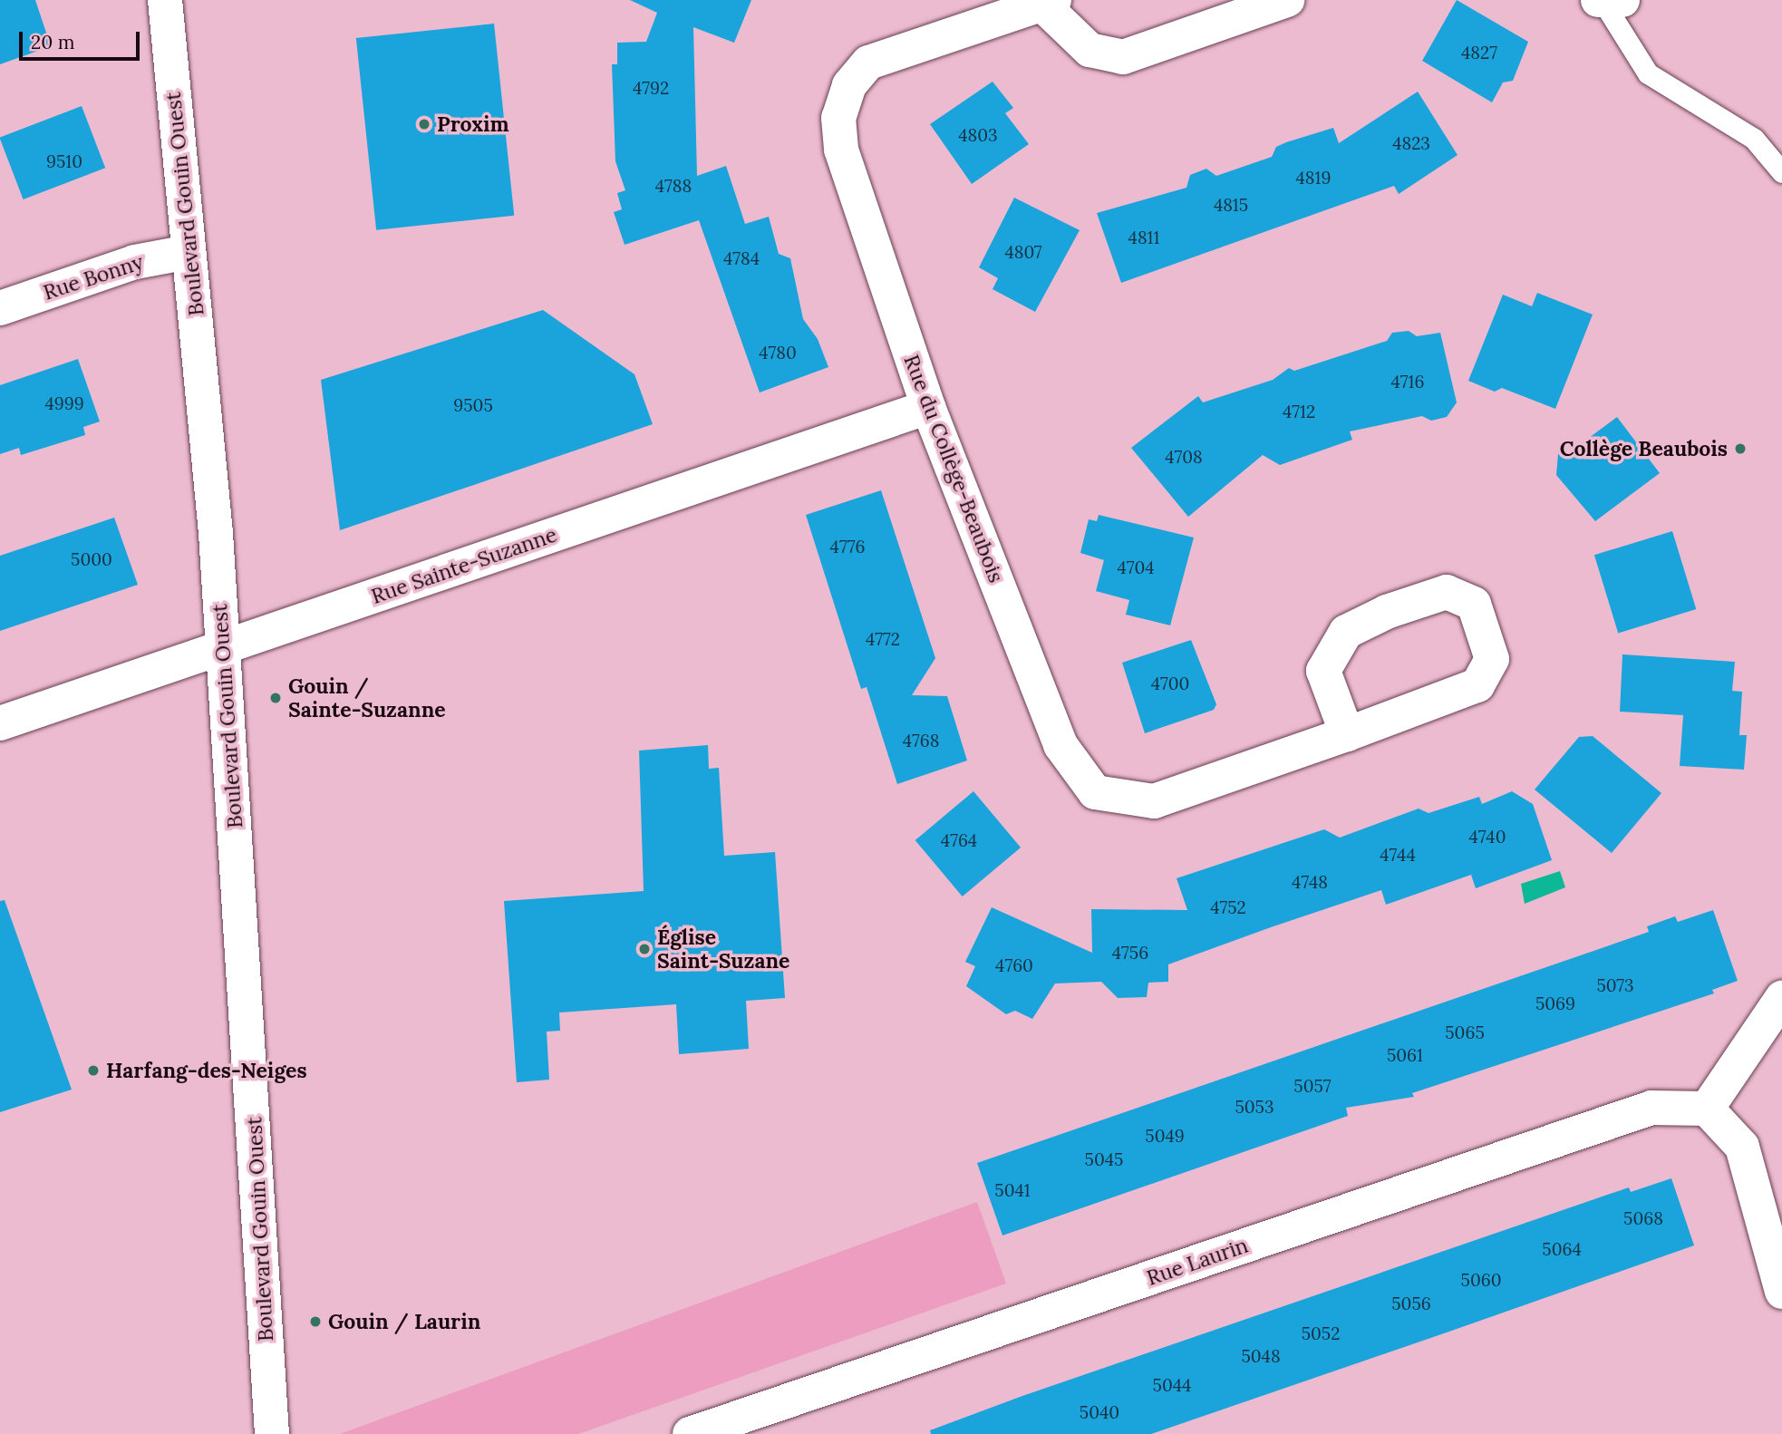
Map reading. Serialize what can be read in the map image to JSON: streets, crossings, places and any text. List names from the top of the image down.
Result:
{
  "streets": {
    "street": [
      "Boulevard Gouin Ouest",
      "Rue Bonny",
      "Rue du Collège-Beaubois",
      "Rue Sainte-Suzanne",
      "Rue Laurin"
    ]
  },
  "crossings": [
    ["Boulevard Gouin Ouest", "Rue Bonny"],
    ["Boulevard Gouin Ouest", "Rue Sainte-Suzanne"],
    ["Rue du Collège-Beaubois", "Rue Sainte-Suzanne"]
  ],
  "places": [
    "Proxim",
    "Collège Beaubois",
    "Gouin / Sainte-Suzanne",
    "Église Saint-Suzane",
    "Harfang-des-Neiges",
    "Gouin / Laurin"
  ],
  "house_numbers": [
    "4827",
    "4792",
    "4803",
    "4823",
    "9510",
    "4819",
    "4788",
    "4815",
    "4811",
    "4807",
    "4784",
    "4780",
    "4716",
    "4999",
    "9505",
    "4712",
    "4708",
    "4776",
    "5000",
    "4704",
    "4772",
    "4700",
    "4768",
    "4740",
    "4764",
    "4744",
    "4748",
    "4752",
    "4756",
    "4760",
    "5073",
    "5069",
    "5065",
    "5061",
    "5057",
    "5053",
    "5049",
    "5045",
    "5041",
    "5068",
    "5064",
    "5060",
    "5056",
    "5052",
    "5048",
    "5044",
    "5040"
  ],
  "scale_bar": "20 m"
}
